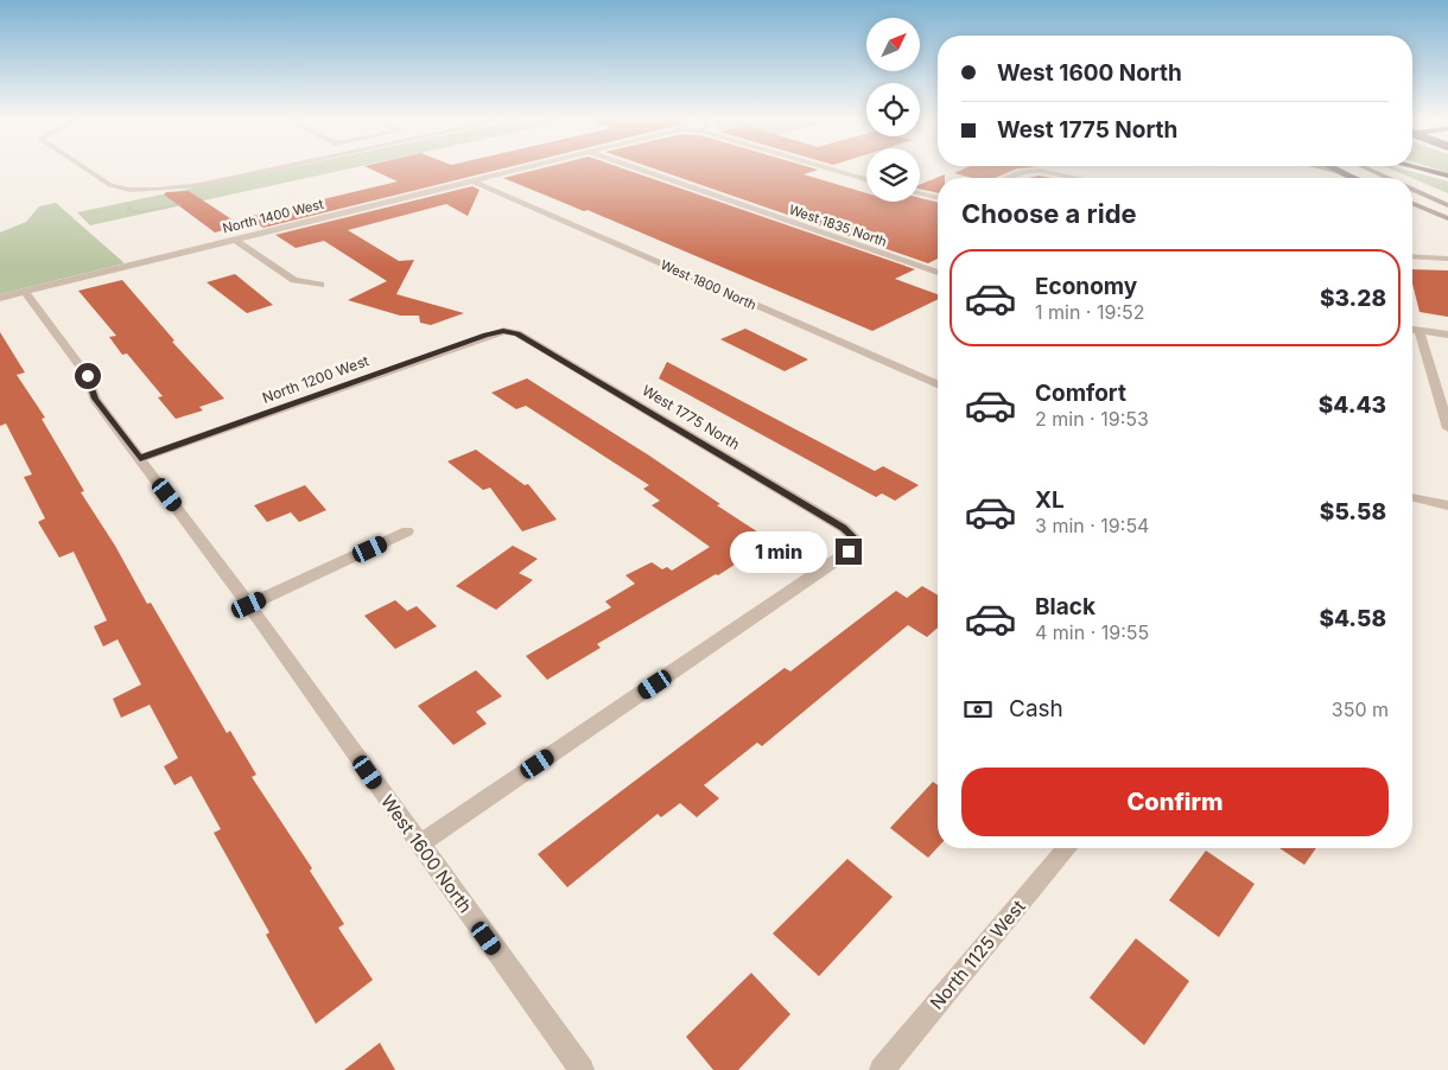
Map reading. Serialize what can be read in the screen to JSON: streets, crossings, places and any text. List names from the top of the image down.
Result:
{
  "streets": {
    "street": [
      "North 1400 West",
      "West 1835 North",
      "West 1800 North",
      "North 1200 West",
      "West 1775 North",
      "West 1600 North",
      "North 1125 West"
    ]
  },
  "crossings": [
    ["North 1400 West", "West 1800 North"],
    ["North 1400 West", "West 1600 North"],
    ["North 1200 West", "West 1775 North"],
    ["North 1200 West", "West 1600 North"],
    ["West 1775 North", "West 1600 North"]
  ],
  "north": "top right",
  "page": {
    "banner": ["West 1600 North", "West 1775 North"],
    "heading": "Choose a ride",
    "list": [
      {
        "name": "Economy",
        "note": "1 min · 19:52",
        "value": "$3.28"
      },
      {
        "name": "Comfort",
        "note": "2 min · 19:53",
        "value": "$4.43"
      },
      {
        "name": "XL",
        "note": "3 min · 19:54",
        "value": "$5.58"
      },
      {
        "name": "Black",
        "note": "4 min · 19:55",
        "value": "$4.58"
      }
    ],
    "bubble": "1 min",
    "pay": ["Cash", "350 m"],
    "buttons": "Confirm"
  }
}
